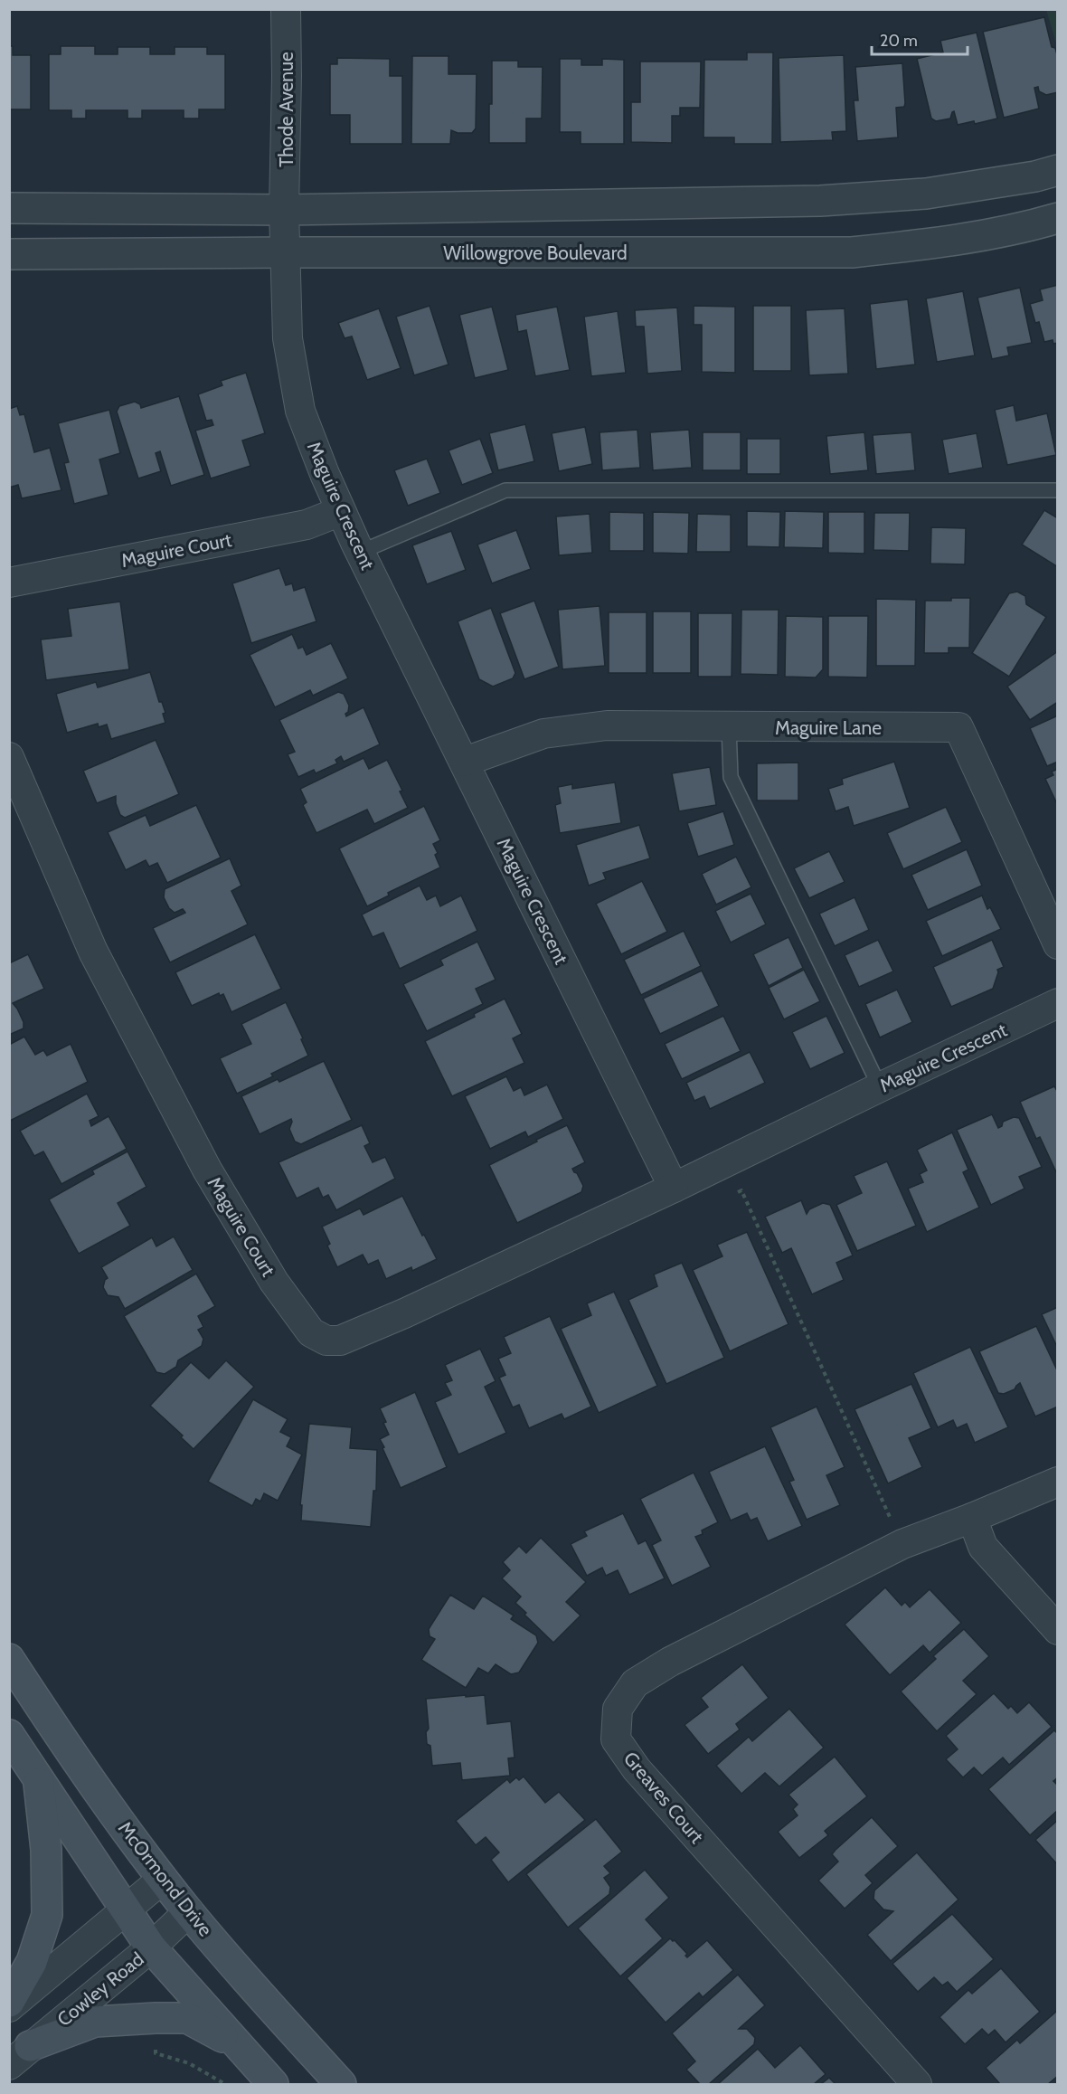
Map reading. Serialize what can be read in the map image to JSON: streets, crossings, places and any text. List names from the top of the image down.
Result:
{
  "streets": {
    "main road": ["McOrmond Drive"],
    "street": [
      "Thode Avenue",
      "Willowgrove Boulevard",
      "Maguire Crescent",
      "Maguire Court",
      "Maguire Lane",
      "Greaves Court",
      "Cowley Road"
    ]
  },
  "crossings": [
    ["Thode Avenue", "Maguire Crescent"],
    ["Willowgrove Boulevard", "Maguire Crescent"],
    ["Maguire Crescent", "Maguire Court"],
    ["Maguire Crescent", "Maguire Lane"],
    ["McOrmond Drive", "Cowley Road"]
  ],
  "scale_bar": "20 m"
}
